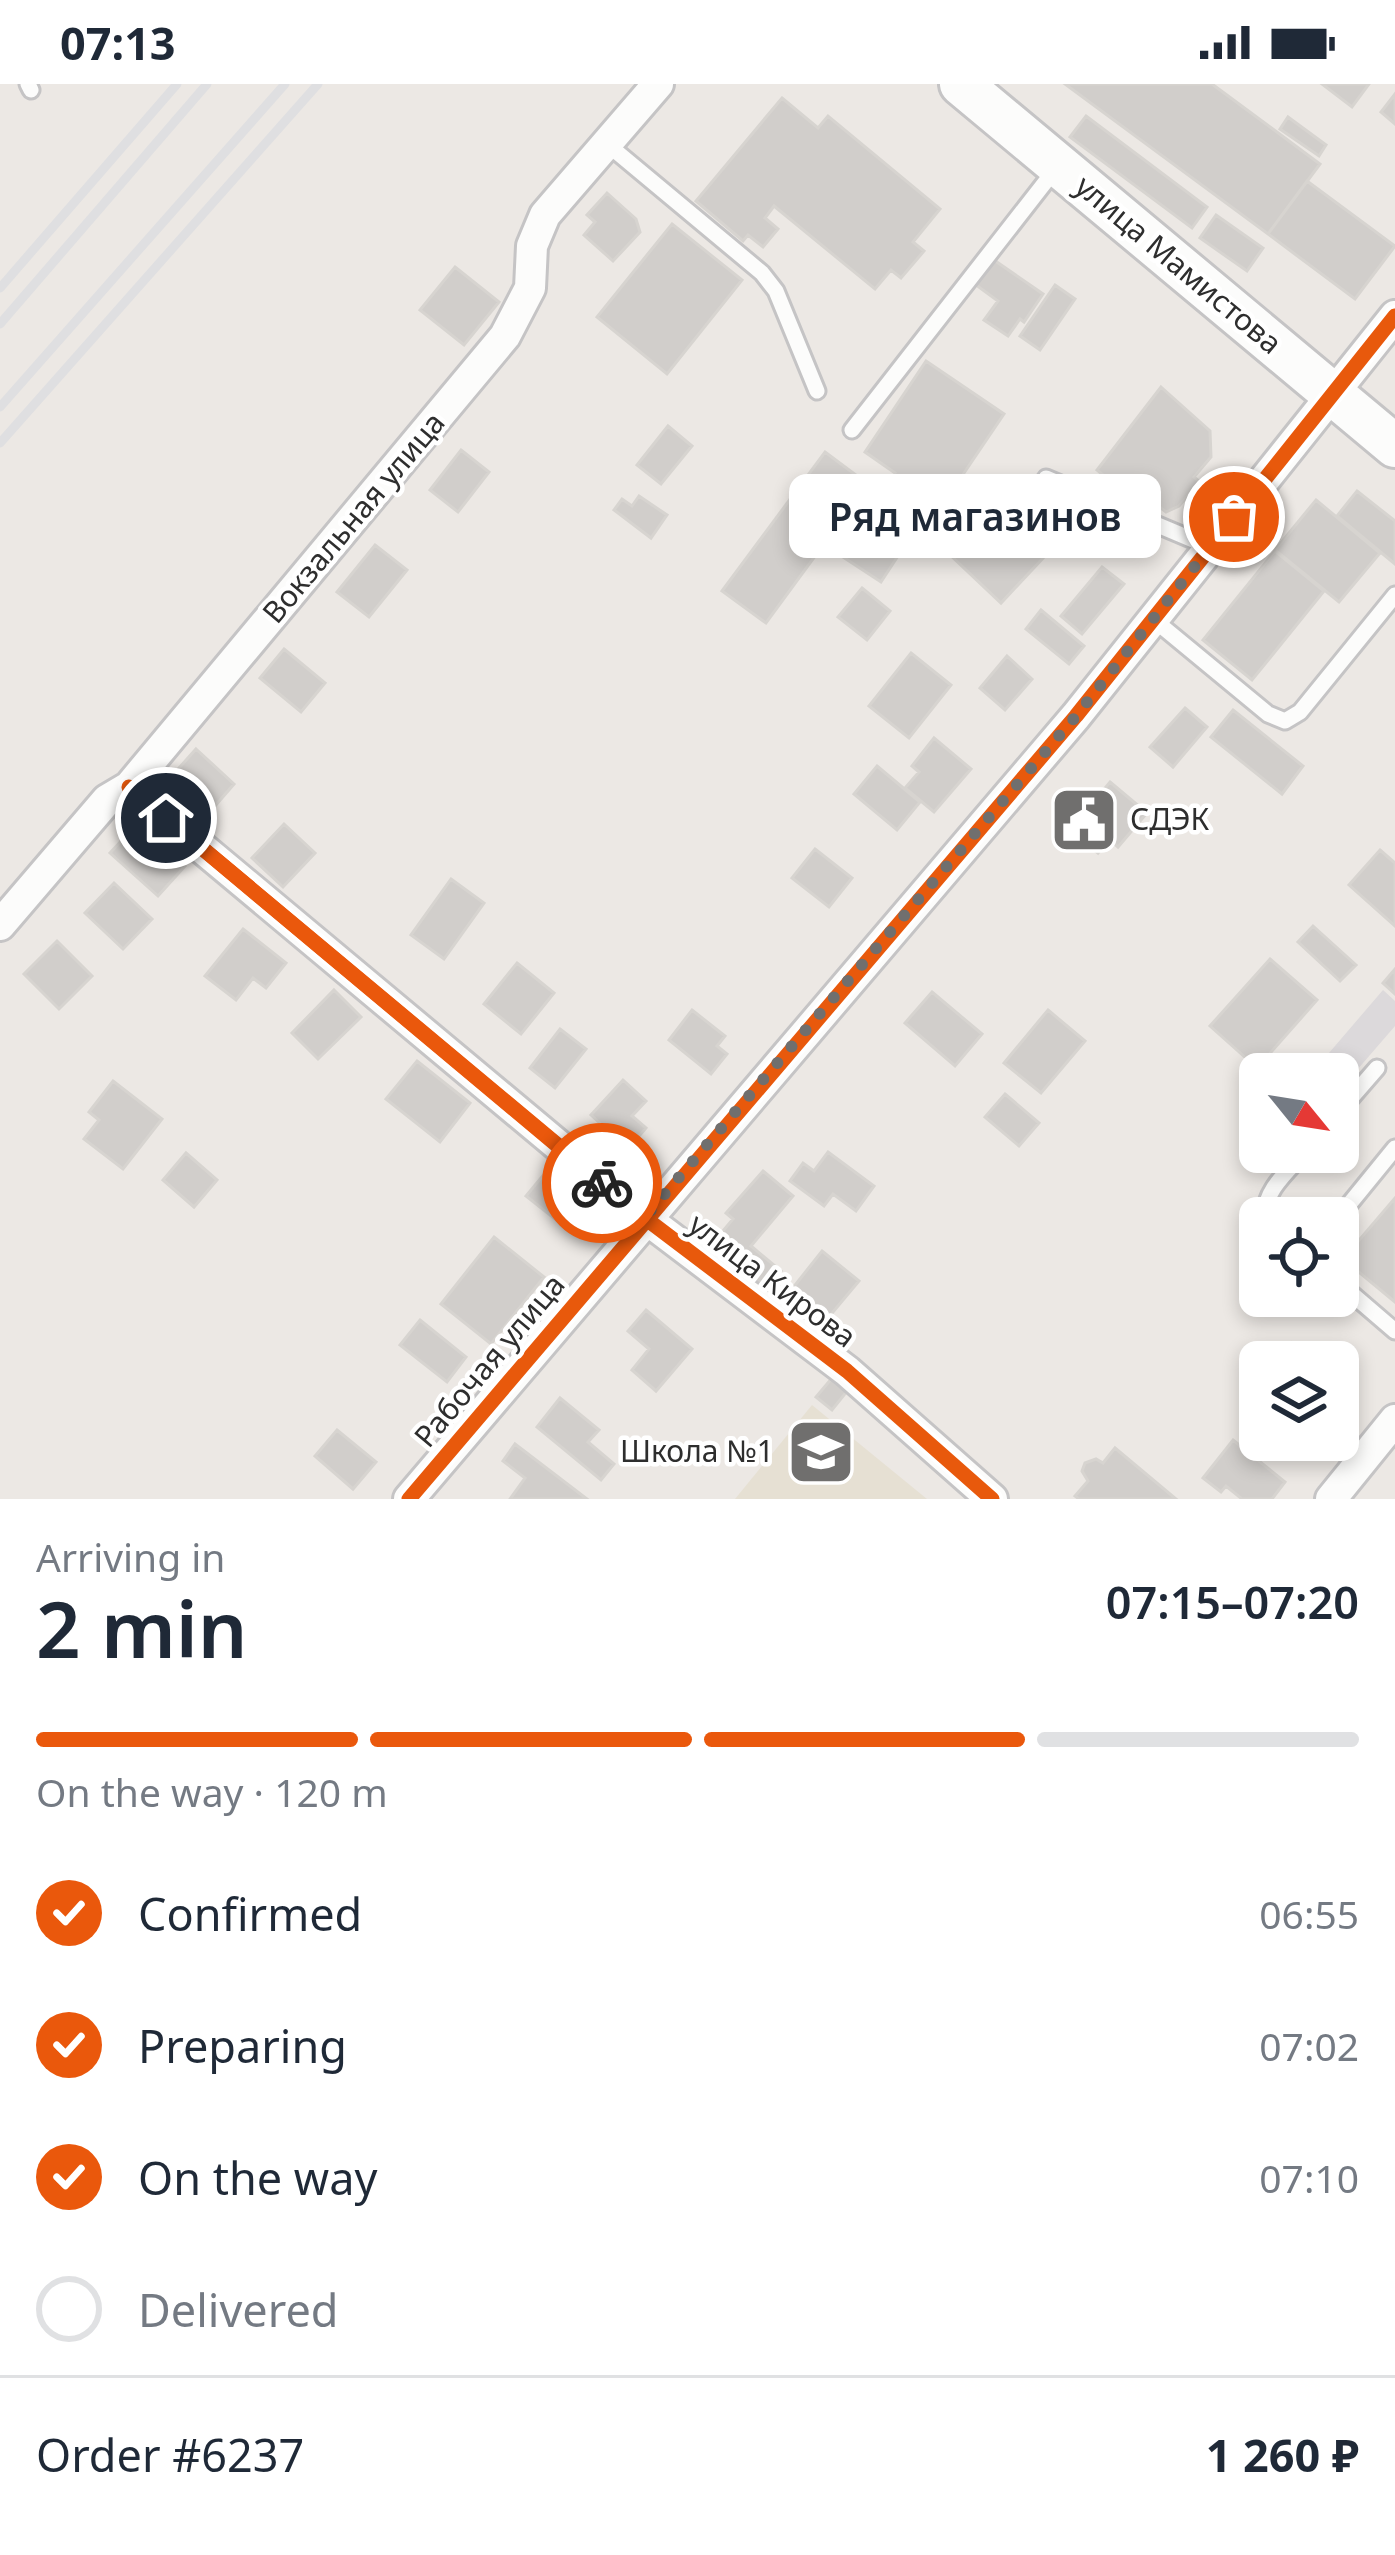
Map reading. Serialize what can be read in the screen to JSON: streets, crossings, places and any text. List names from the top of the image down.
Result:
{
  "streets": {
    "street": [
      "улица Мамистова",
      "Вокзальная улица",
      "улица Кирова",
      "Рабочая улица"
    ]
  },
  "crossings": [
    ["улица Мамистова", "Рабочая улица"],
    ["Вокзальная улица", "улица Кирова"],
    ["улица Кирова", "Рабочая улица"]
  ],
  "places": {
    "other": ["Ряд магазинов"],
    "public building": ["СДЭК"],
    "school or university": ["Школа №1"]
  },
  "north": "bottom right",
  "page": {
    "status": "07:13",
    "bubble": "Ряд магазинов",
    "heading": ["2 min", "Arriving in", "07:15–07:20"],
    "panel": ["Order #6237", "1 260 ₽"],
    "bar": "On the way · 120 m",
    "list": [
      ["Confirmed", "06:55"],
      ["Preparing", "07:02"],
      ["On the way", "07:10"],
      "Delivered"
    ]
  }
}
